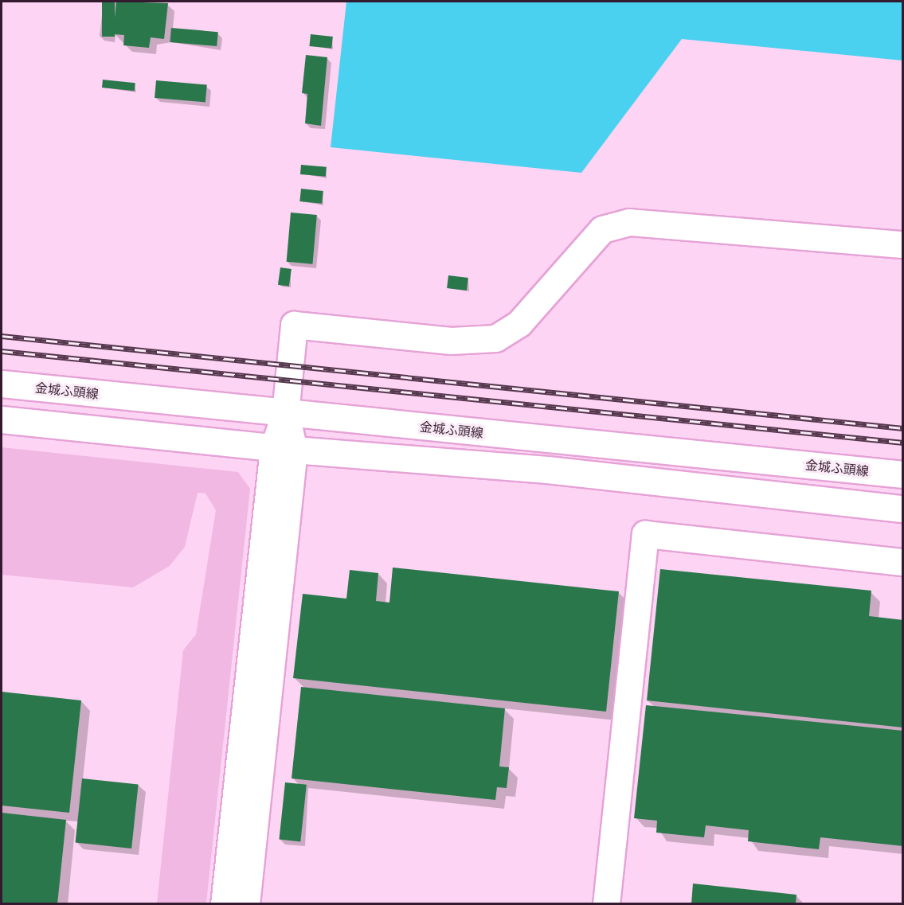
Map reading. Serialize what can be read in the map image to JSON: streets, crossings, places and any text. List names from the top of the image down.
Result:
{
  "streets": {
    "street": ["金城ふ頭線"]
  }
}
